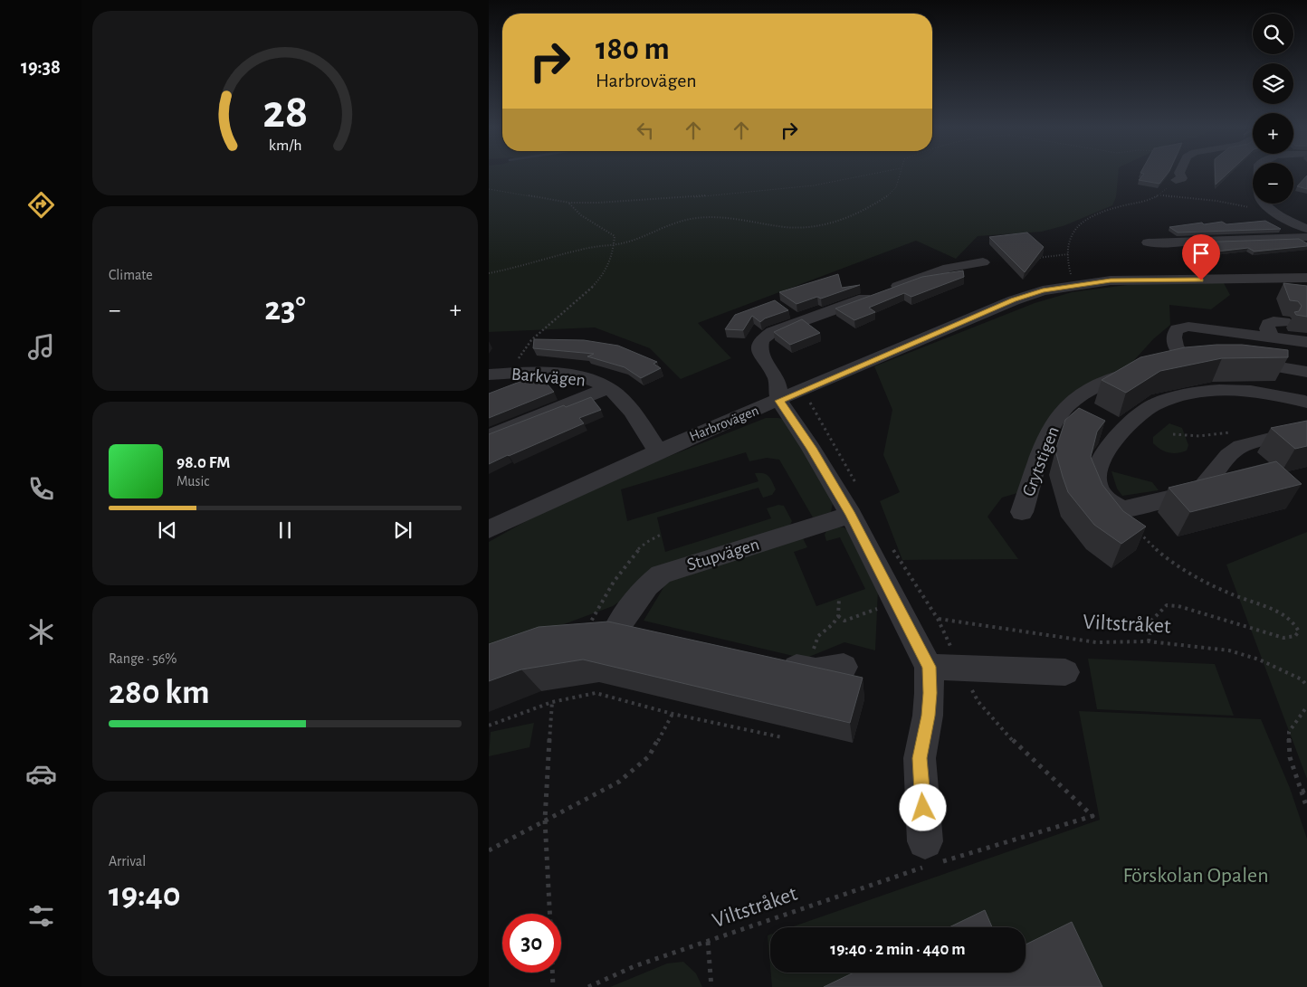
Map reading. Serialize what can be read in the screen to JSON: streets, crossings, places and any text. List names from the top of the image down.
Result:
{
  "streets": {
    "street": [
      "Barkvägen",
      "Harbrovägen",
      "Grytstigen",
      "Stupvägen"
    ],
    "path": ["Viltstråket"]
  },
  "crossings": [
    ["Barkvägen", "Harbrovägen"]
  ],
  "parks": ["Förskolan Opalen"],
  "page": {
    "tabs": "19:38",
    "map_buttons": ["+", "−"],
    "turn": ["180 m", "Harbrovägen"],
    "tile": [
      "Climate",
      ["Range · 56%", "280 km"],
      ["Arrival", "19:40"]
    ],
    "heat": ["−", "23°", "+"],
    "song": ["98.0 FM", "Music"],
    "limit": "30",
    "trip": "19:40 · 2 min · 440 m",
    "gauge": ["28", "km/h"]
  }
}
